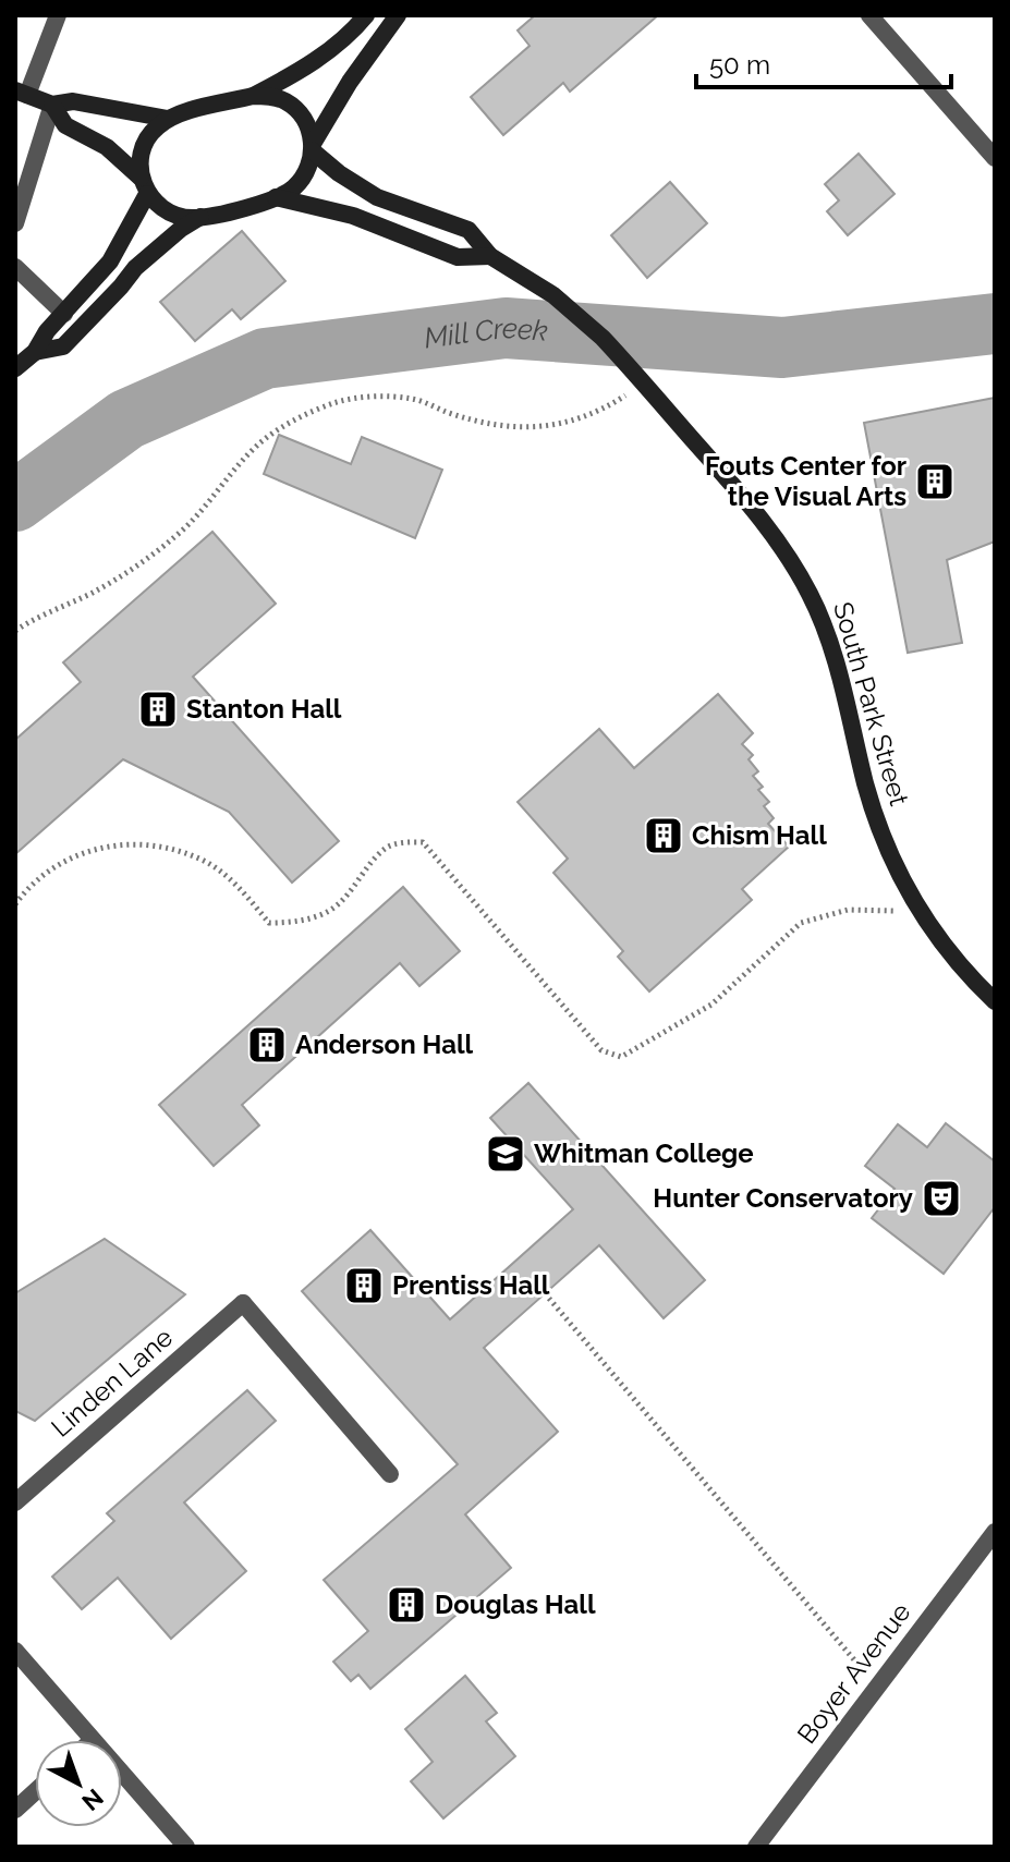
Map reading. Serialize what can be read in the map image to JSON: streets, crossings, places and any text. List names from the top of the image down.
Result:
{
  "streets": {
    "main road": ["South Park Street"],
    "street": ["Linden Lane", "Boyer Avenue"]
  },
  "water": ["Mill Creek"],
  "places": {
    "building": [
      "Fouts Center for the Visual Arts",
      "Stanton Hall",
      "Chism Hall",
      "Anderson Hall",
      "Prentiss Hall",
      "Douglas Hall"
    ],
    "school or university": ["Whitman College"],
    "theatre": ["Hunter Conservatory"]
  },
  "scale_bar": "50 m",
  "north": "bottom right"
}
